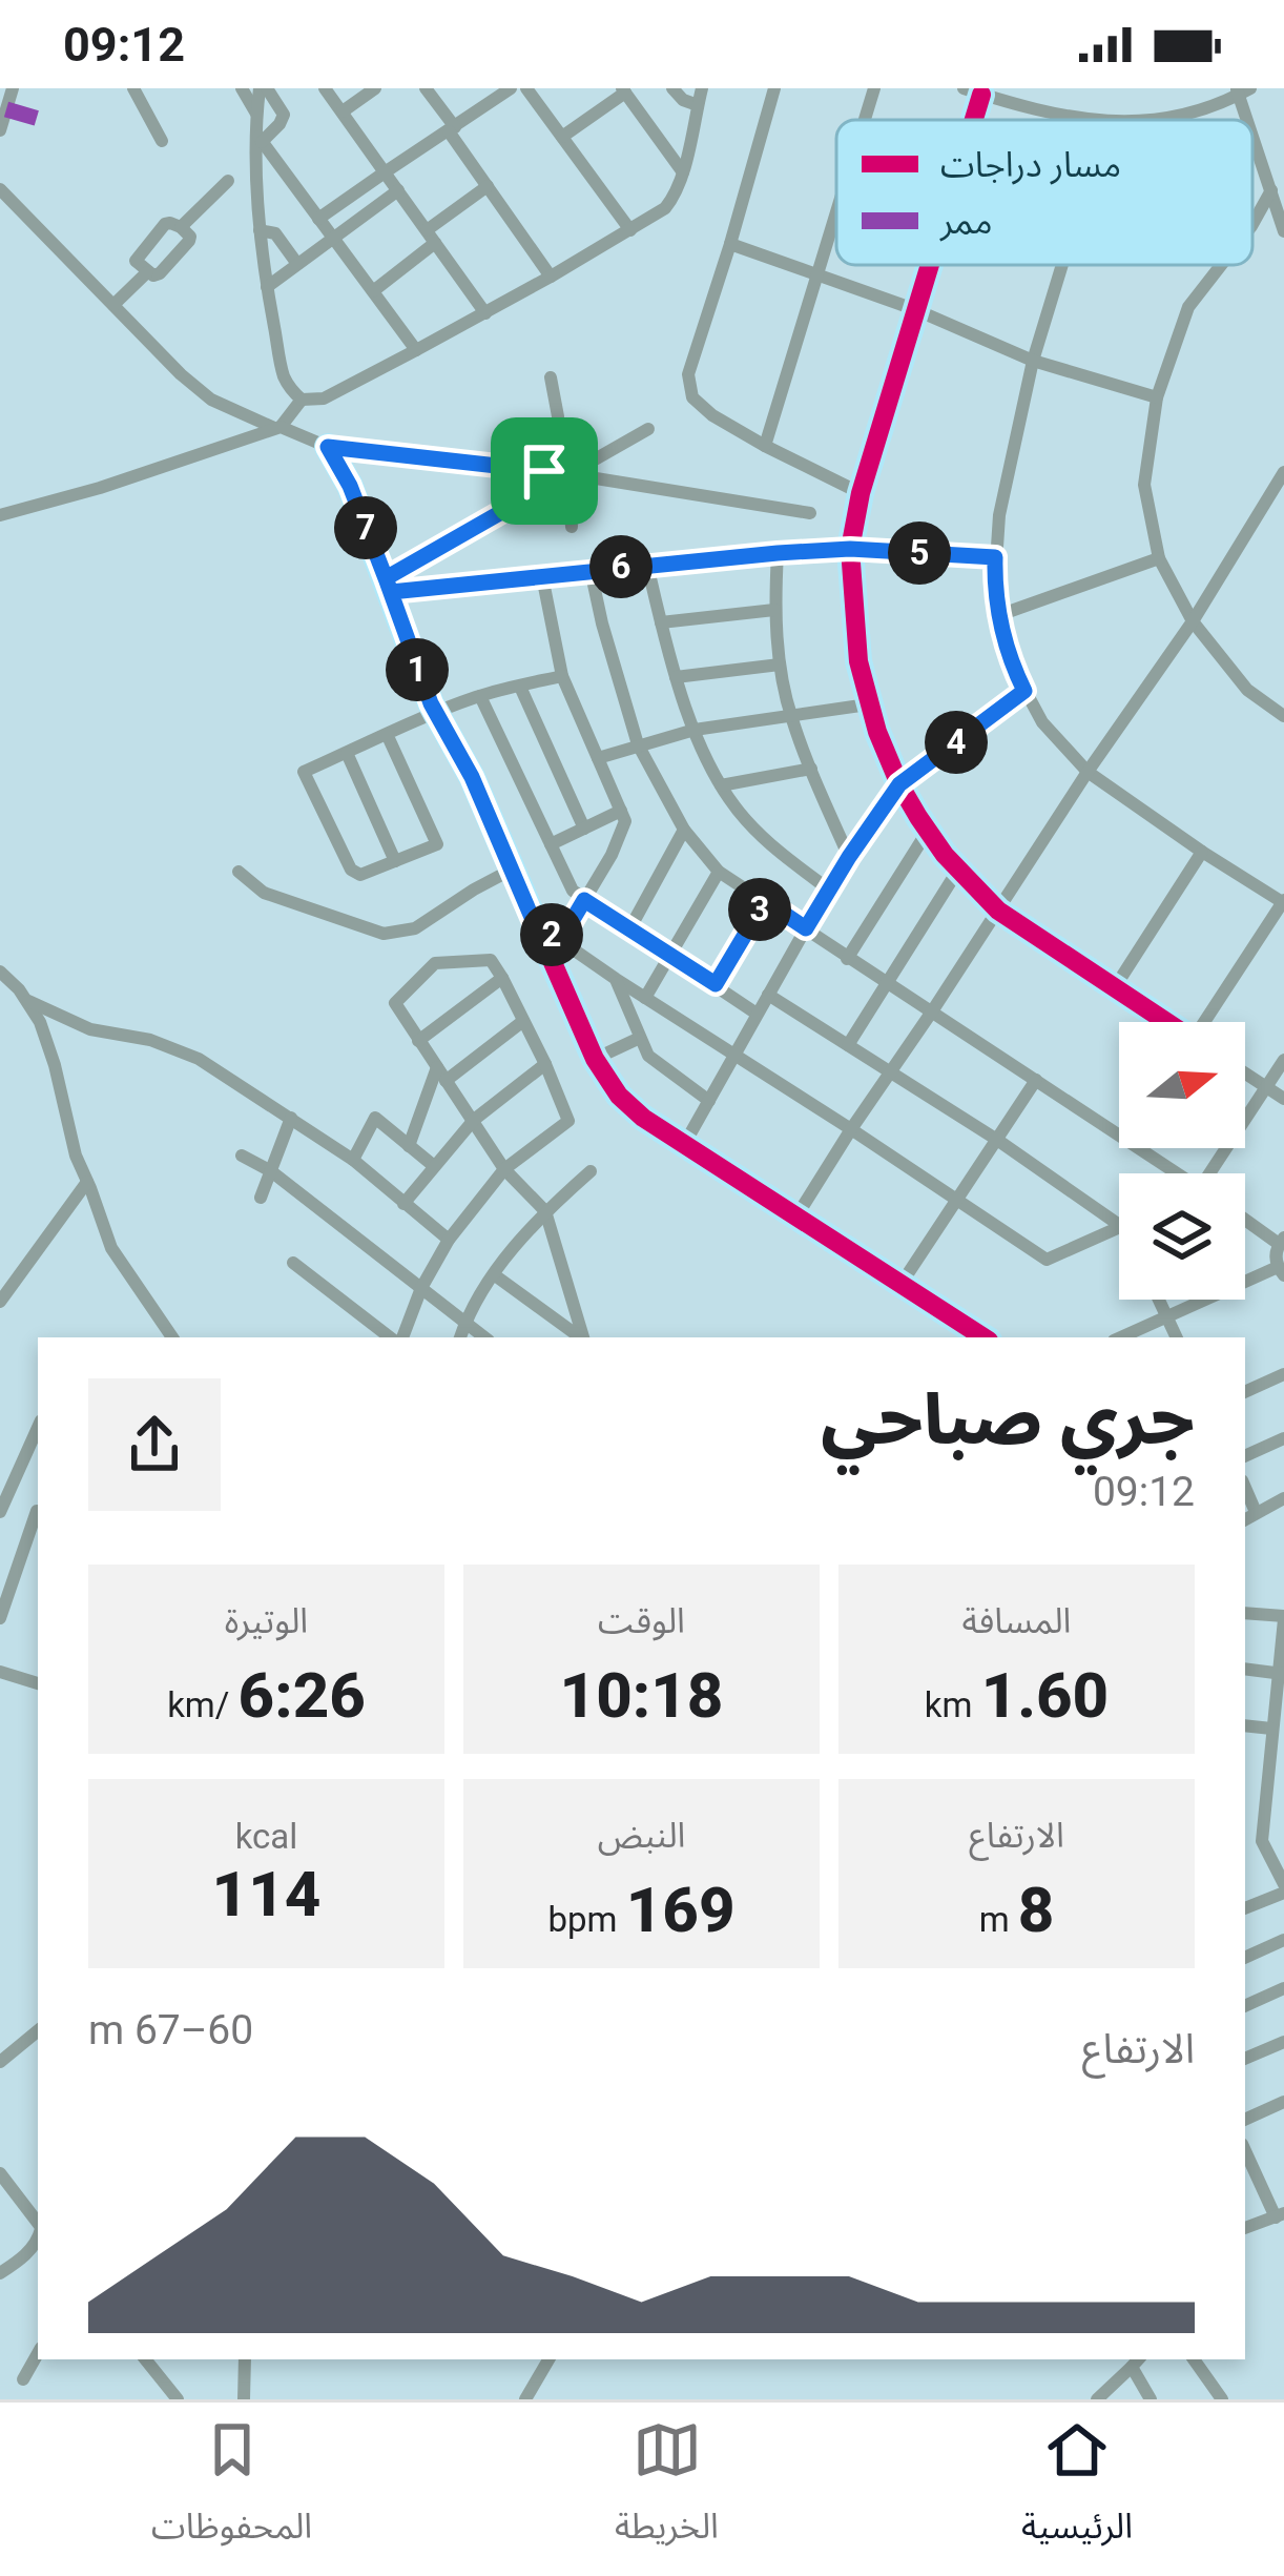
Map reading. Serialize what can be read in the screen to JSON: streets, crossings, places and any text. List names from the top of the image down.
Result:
{
  "legend": ["مسار دراجات", "ممر"],
  "north": "right",
  "page": {
    "status": "09:12",
    "pins": [
      "7",
      "5",
      "6",
      "1",
      "4",
      "3",
      "2"
    ],
    "heading": ["جري صباحي", "09:12"],
    "stats": [
      ["المسافة", "1.60 km"],
      ["الوقت", "10:18"],
      ["الوتيرة", "6:26 /km"],
      ["الارتفاع", "8 m"],
      ["النبض", "169 bpm"],
      ["kcal", "114"]
    ],
    "chart": ["الارتفاع", "60–67 m"],
    "tabs": ["الرئيسية", "الخريطة", "المحفوظات"]
  }
}
